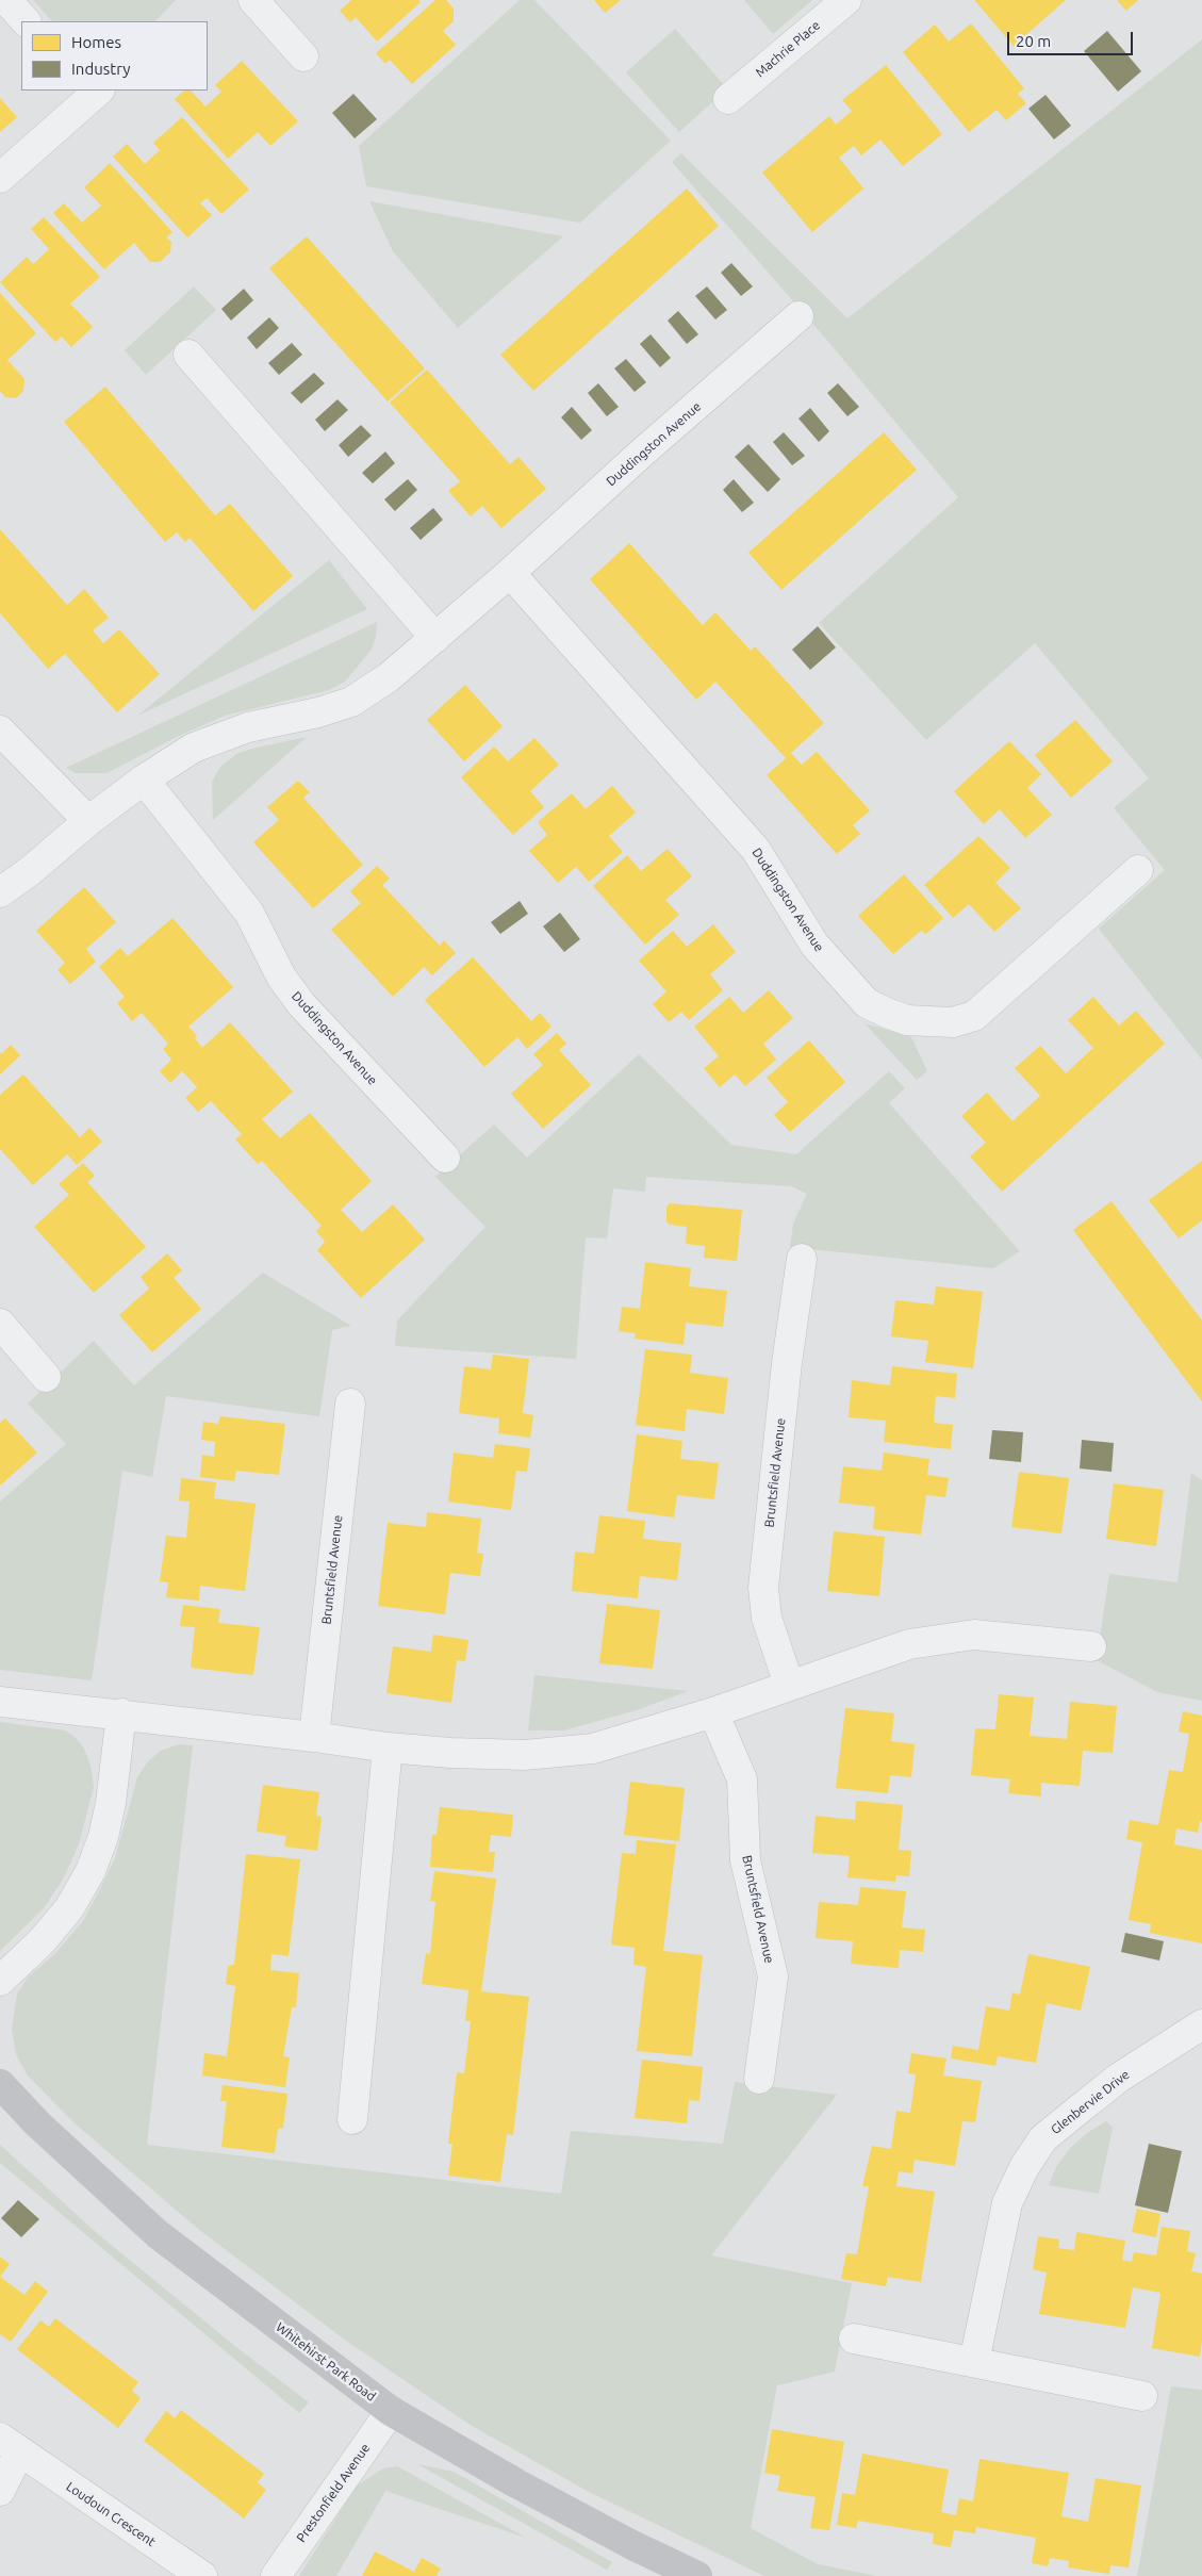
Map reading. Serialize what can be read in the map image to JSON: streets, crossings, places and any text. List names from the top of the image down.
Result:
{
  "streets": {
    "street": [
      "Machrie Place",
      "Duddingston Avenue",
      "Bruntsfield Avenue",
      "Glenbervie Drive",
      "Whitehirst Park Road",
      "Prestonfield Avenue",
      "Loudoun Crescent"
    ]
  },
  "crossings": [
    ["Whitehirst Park Road", "Prestonfield Avenue"]
  ],
  "legend": ["Homes", "Industry"],
  "scale_bar": "20 m"
}
